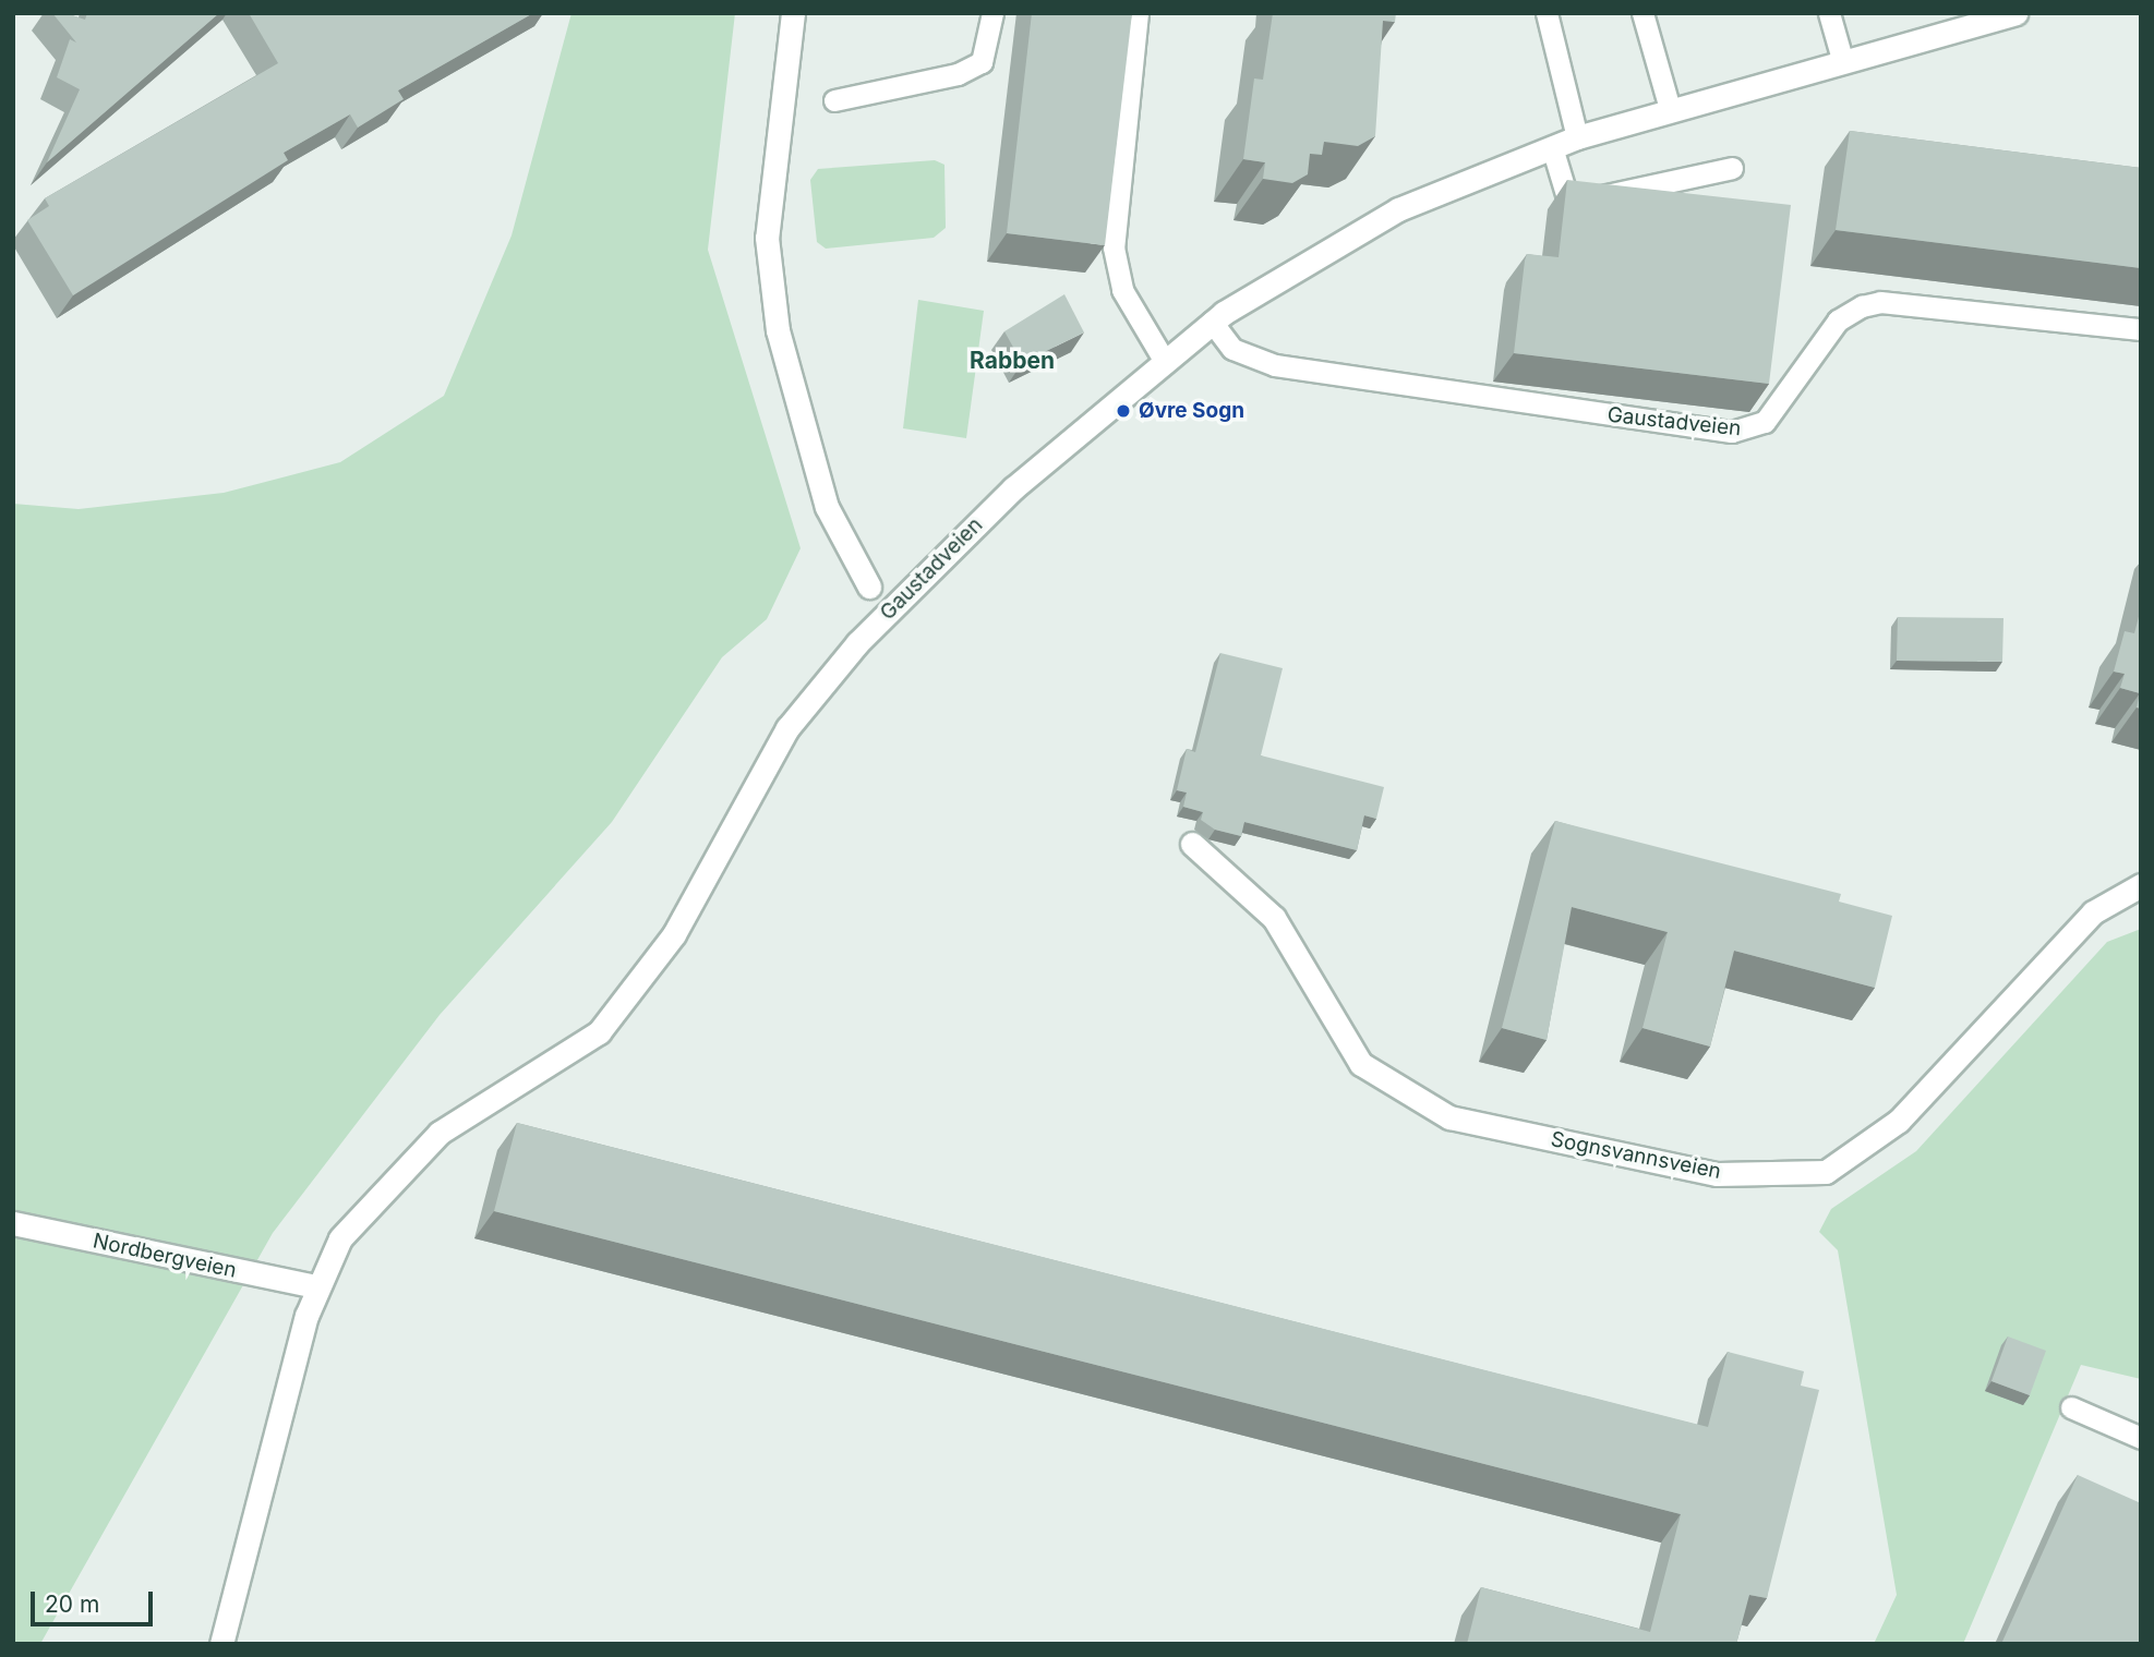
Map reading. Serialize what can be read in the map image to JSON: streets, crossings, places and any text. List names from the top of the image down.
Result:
{
  "streets": {
    "street": ["Gaustadveien", "Sognsvannsveien", "Nordbergveien"]
  },
  "crossings": [
    ["Gaustadveien", "Nordbergveien"]
  ],
  "districts": ["Rabben"],
  "places": ["Øvre Sogn"],
  "scale_bar": "20 m"
}
